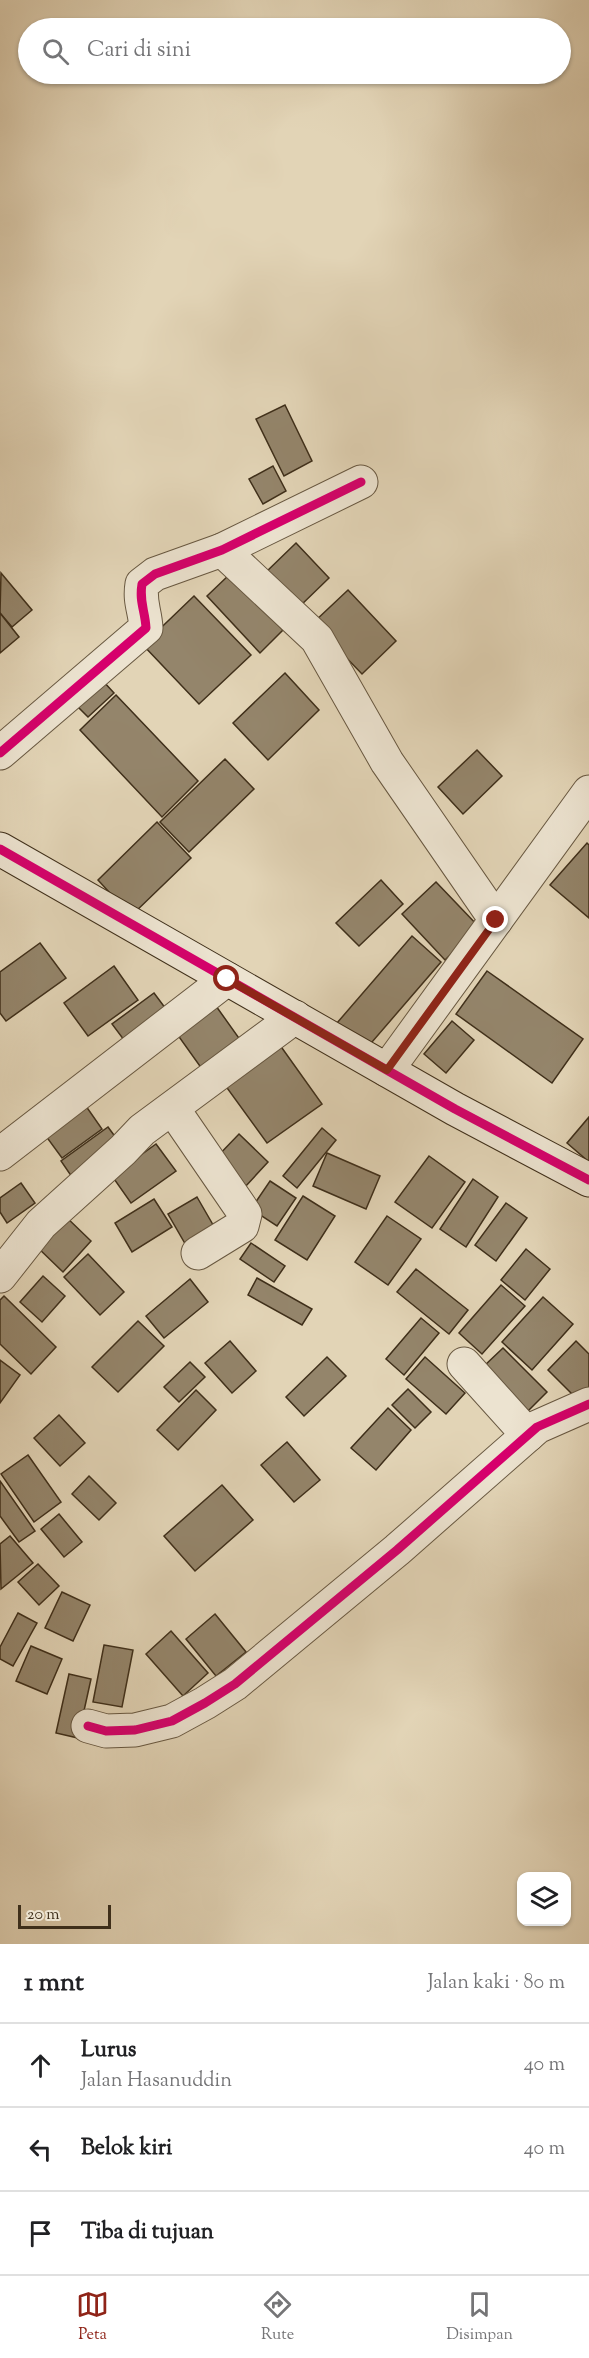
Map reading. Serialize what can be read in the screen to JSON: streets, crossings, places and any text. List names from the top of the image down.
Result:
{
  "scale_bar": "20 m",
  "page": {
    "search": "Cari di sini",
    "scale": "20 m",
    "heading": ["1 mnt", "Jalan kaki · 80 m"],
    "list": [
      ["Lurus", "Jalan Hasanuddin", "40 m"],
      ["Belok kiri", "40 m"],
      "Tiba di tujuan"
    ],
    "nav": ["Peta", "Rute", "Disimpan"]
  }
}
